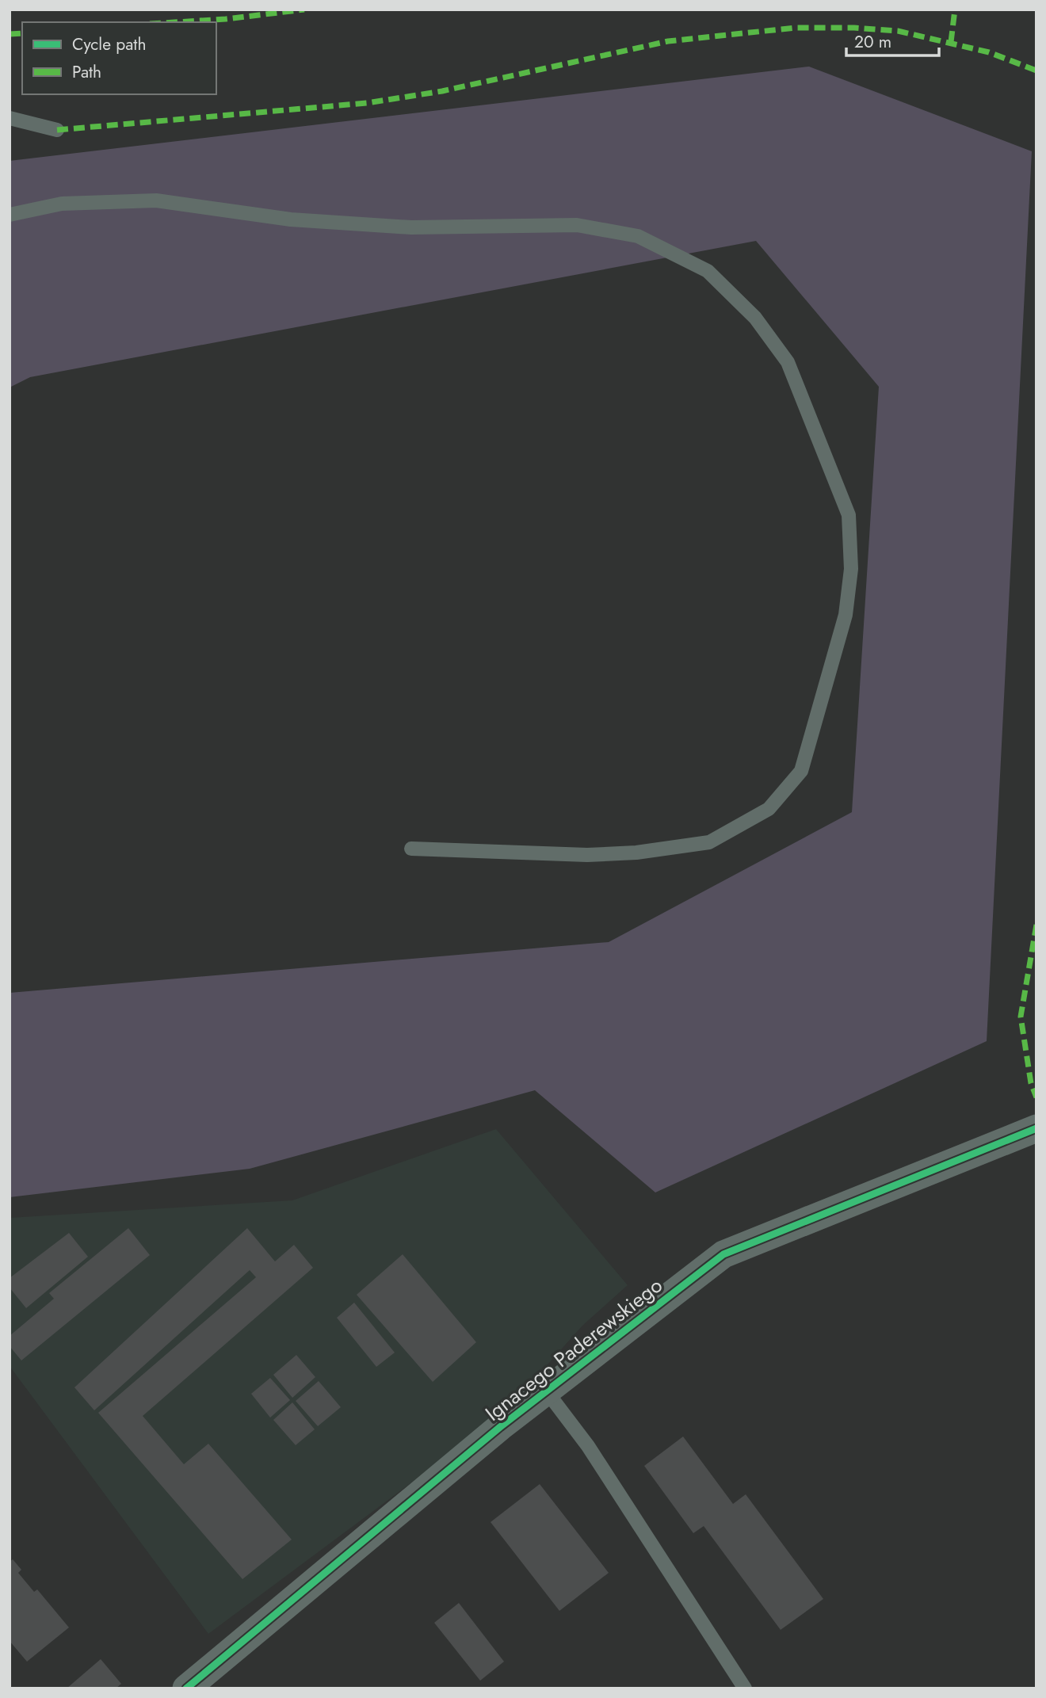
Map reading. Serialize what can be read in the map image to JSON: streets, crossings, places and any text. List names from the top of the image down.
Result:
{
  "streets": {
    "street": ["Ignacego Paderewskiego"]
  },
  "legend": ["Cycle path", "Path"],
  "scale_bar": "20 m"
}
